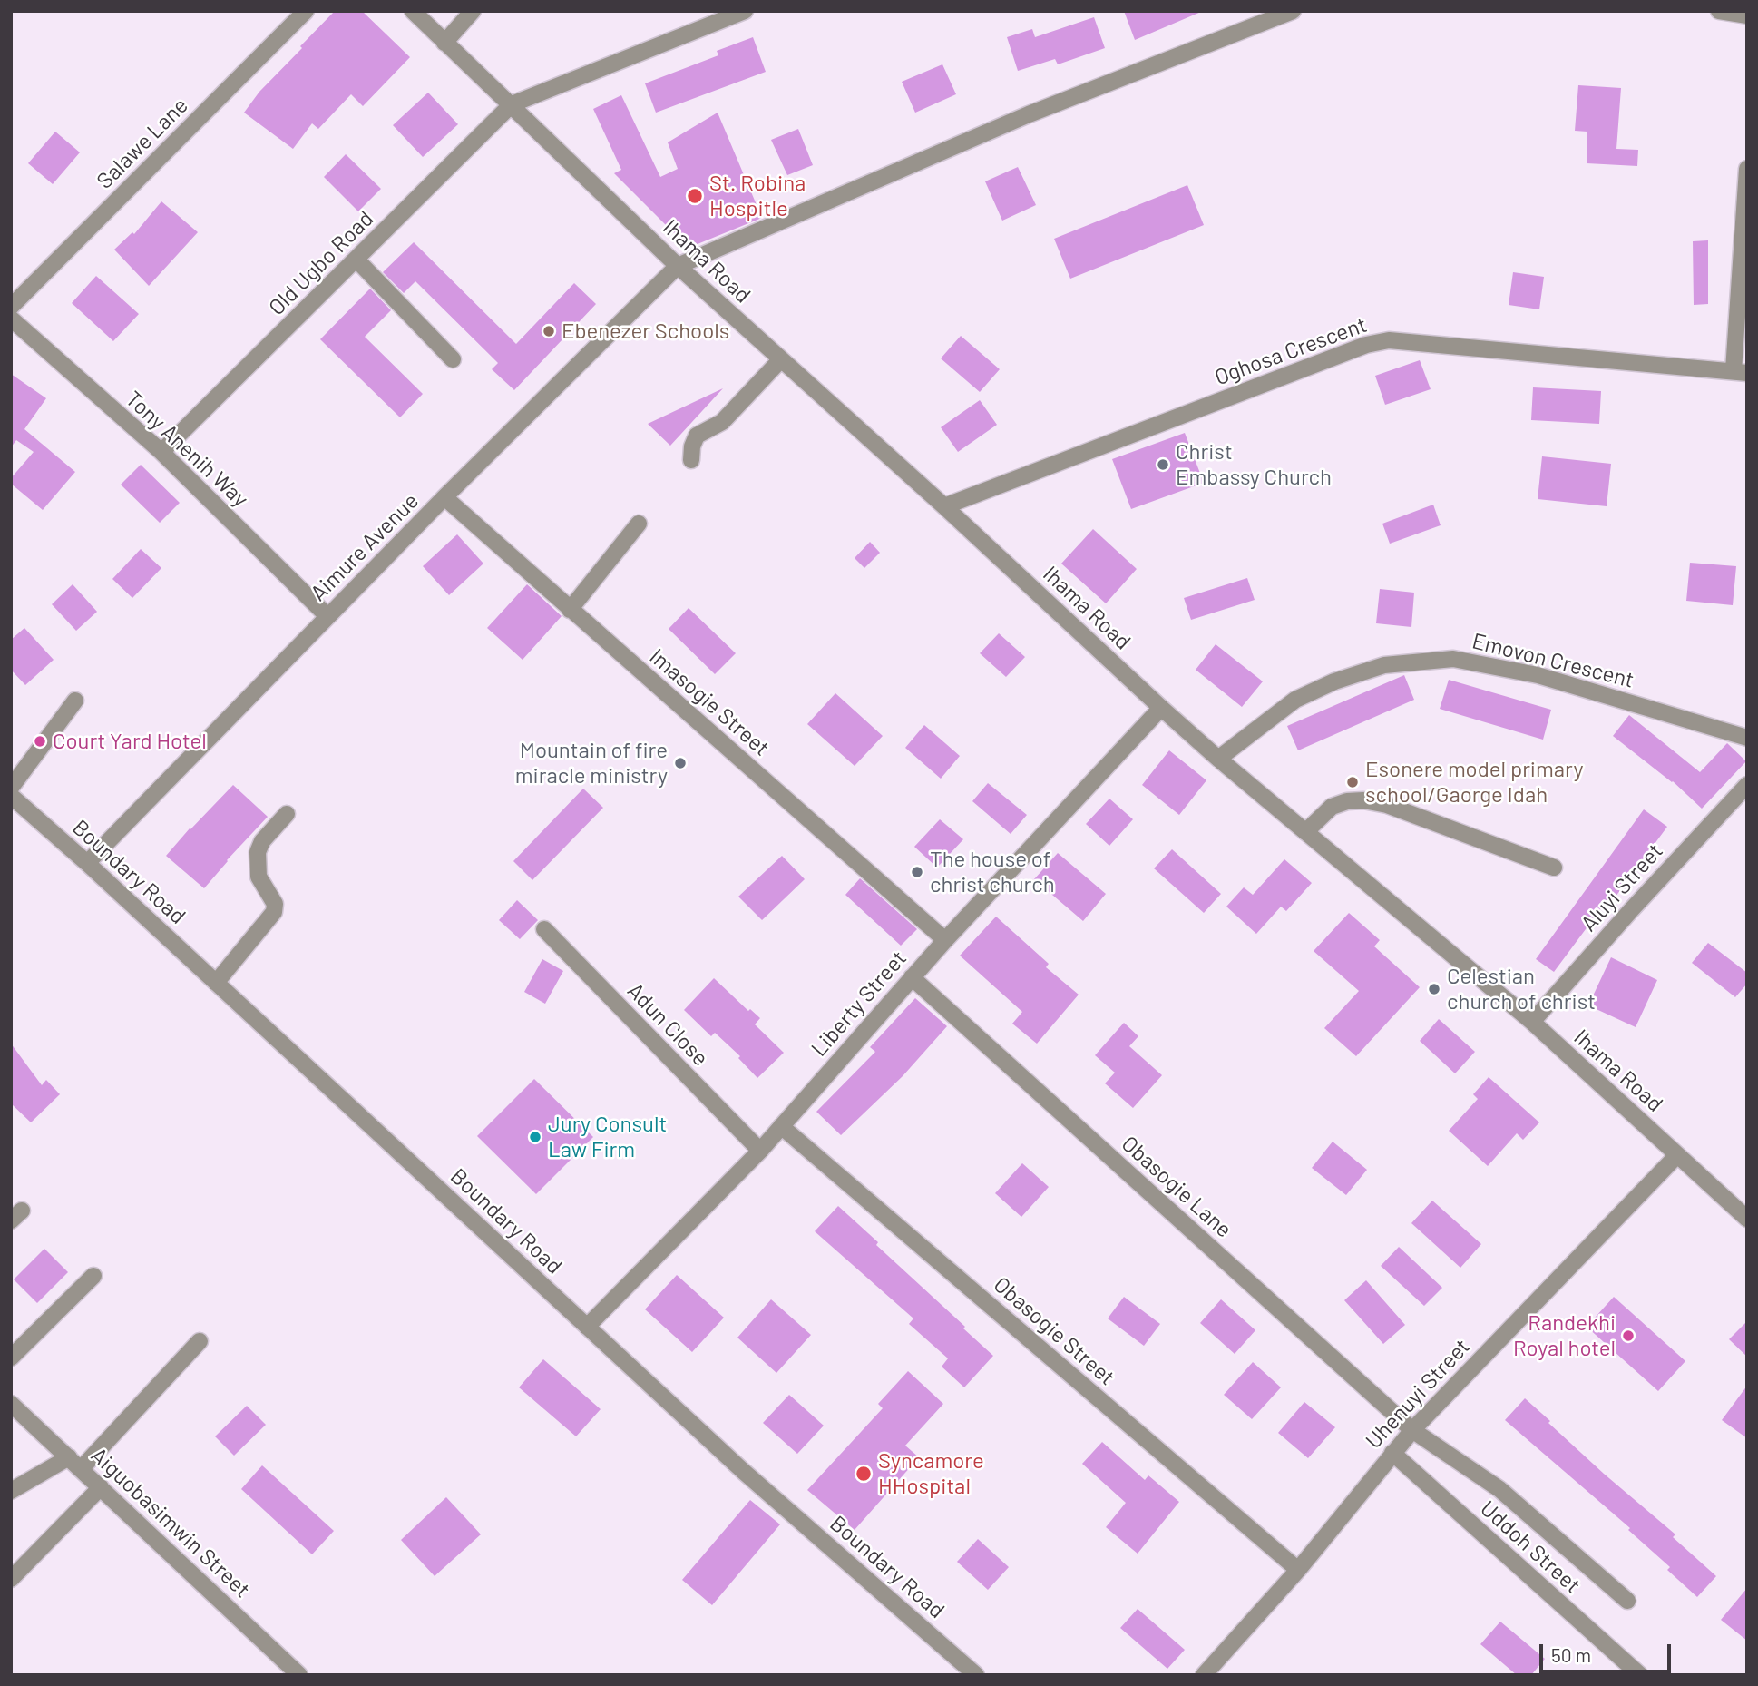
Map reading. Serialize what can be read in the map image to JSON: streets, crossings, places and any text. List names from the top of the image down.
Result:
{
  "streets": {
    "street": [
      "Salawe Lane",
      "Ihama Road",
      "Old Ugbo Road",
      "Oghosa Crescent",
      "Tony Anenih Way",
      "Aimure Avenue",
      "Emovon Crescent",
      "Imasogie Street",
      "Boundary Road",
      "Aluyi Street",
      "Liberty Street",
      "Adun Close",
      "Obasogie Lane",
      "Obasogie Street",
      "Uhenuyi Street",
      "Aiguobasimwin Street",
      "Uddoh Street"
    ]
  },
  "crossings": [
    ["Ihama Road", "Old Ugbo Road"],
    ["Ihama Road", "Oghosa Crescent"],
    ["Ihama Road", "Aimure Avenue"],
    ["Ihama Road", "Emovon Crescent"],
    ["Ihama Road", "Aluyi Street"],
    ["Ihama Road", "Liberty Street"],
    ["Ihama Road", "Uhenuyi Street"],
    ["Old Ugbo Road", "Tony Anenih Way"],
    ["Tony Anenih Way", "Aimure Avenue"],
    ["Aimure Avenue", "Imasogie Street"],
    ["Aimure Avenue", "Boundary Road"],
    ["Imasogie Street", "Liberty Street"],
    ["Boundary Road", "Liberty Street"],
    ["Liberty Street", "Adun Close"],
    ["Liberty Street", "Obasogie Lane"],
    ["Liberty Street", "Obasogie Street"],
    ["Obasogie Lane", "Uhenuyi Street"],
    ["Obasogie Street", "Uhenuyi Street"],
    ["Uhenuyi Street", "Uddoh Street"]
  ],
  "places": [
    "St. Robina Hospitle",
    "Ebenezer Schools",
    "Christ Embassy Church",
    "Court Yard Hotel",
    "Mountain of fire miracle ministry",
    "Esonere model primary school/Gaorge Idah",
    "The house of christ church",
    "Celestian church of christ",
    "Jury Consult Law Firm",
    "Randekhi Royal hotel",
    "Syncamore HHospital"
  ],
  "scale_bar": "50 m"
}
